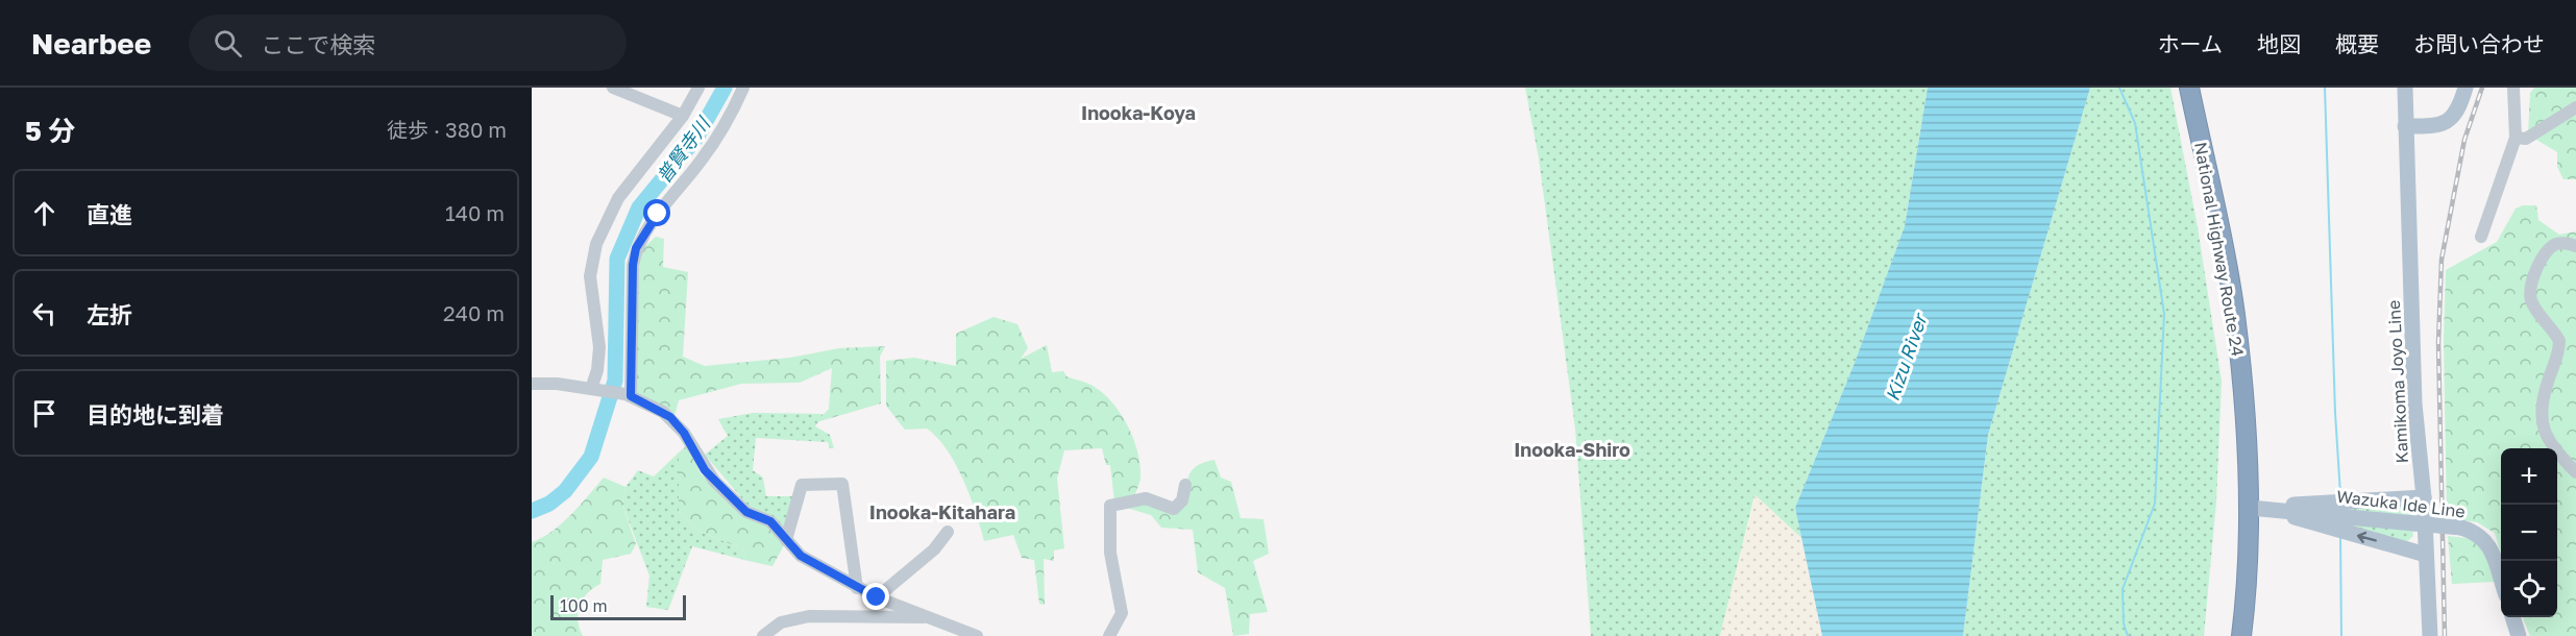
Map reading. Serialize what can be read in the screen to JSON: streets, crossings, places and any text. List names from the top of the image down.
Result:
{
  "streets": {
    "highway": ["National Highway Route 24"],
    "main road": ["Kamikoma Joyo Line", "Wazuka Ide Line"]
  },
  "crossings": [
    ["National Highway Route 24", "Wazuka Ide Line"]
  ],
  "districts": ["Inooka-Koya", "Inooka-Shiro", "Inooka-Kitahara"],
  "water": ["普賢寺川", "Kizu River"],
  "scale_bar": "100 m",
  "page": {
    "header": "Nearbee",
    "search": "ここで検索",
    "nav": [
      "ホーム",
      "地図",
      "概要",
      "お問い合わせ"
    ],
    "heading": ["5 分", "徒歩 · 380 m"],
    "list": [
      ["直進", "140 m"],
      ["左折", "240 m"],
      "目的地に到着"
    ],
    "map_buttons": ["+", "−"],
    "scale": "100 m"
  }
}
